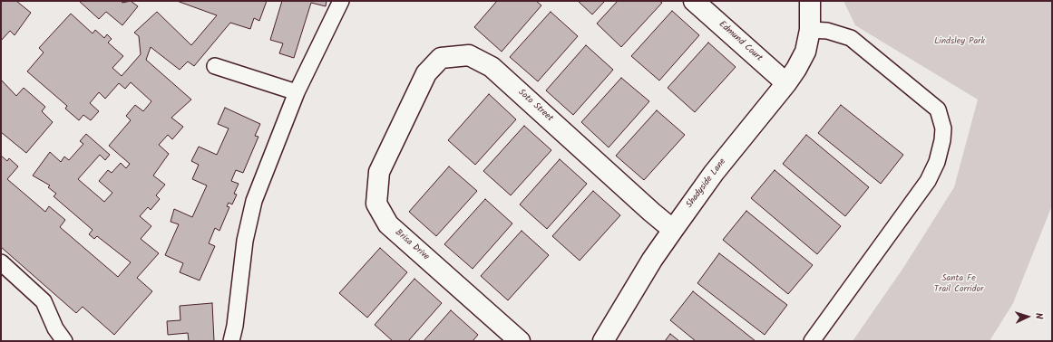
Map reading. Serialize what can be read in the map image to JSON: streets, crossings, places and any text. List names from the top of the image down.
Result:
{
  "streets": {
    "street": [
      "Edmund Court",
      "Soto Street",
      "Shadyside Lane",
      "Brisa Drive"
    ]
  },
  "crossings": [
    ["Edmund Court", "Shadyside Lane"],
    ["Soto Street", "Shadyside Lane"],
    ["Soto Street", "Brisa Drive"]
  ],
  "parks": ["Lindsley Park", "Santa Fe Trail Corridor"],
  "north": "right"
}
